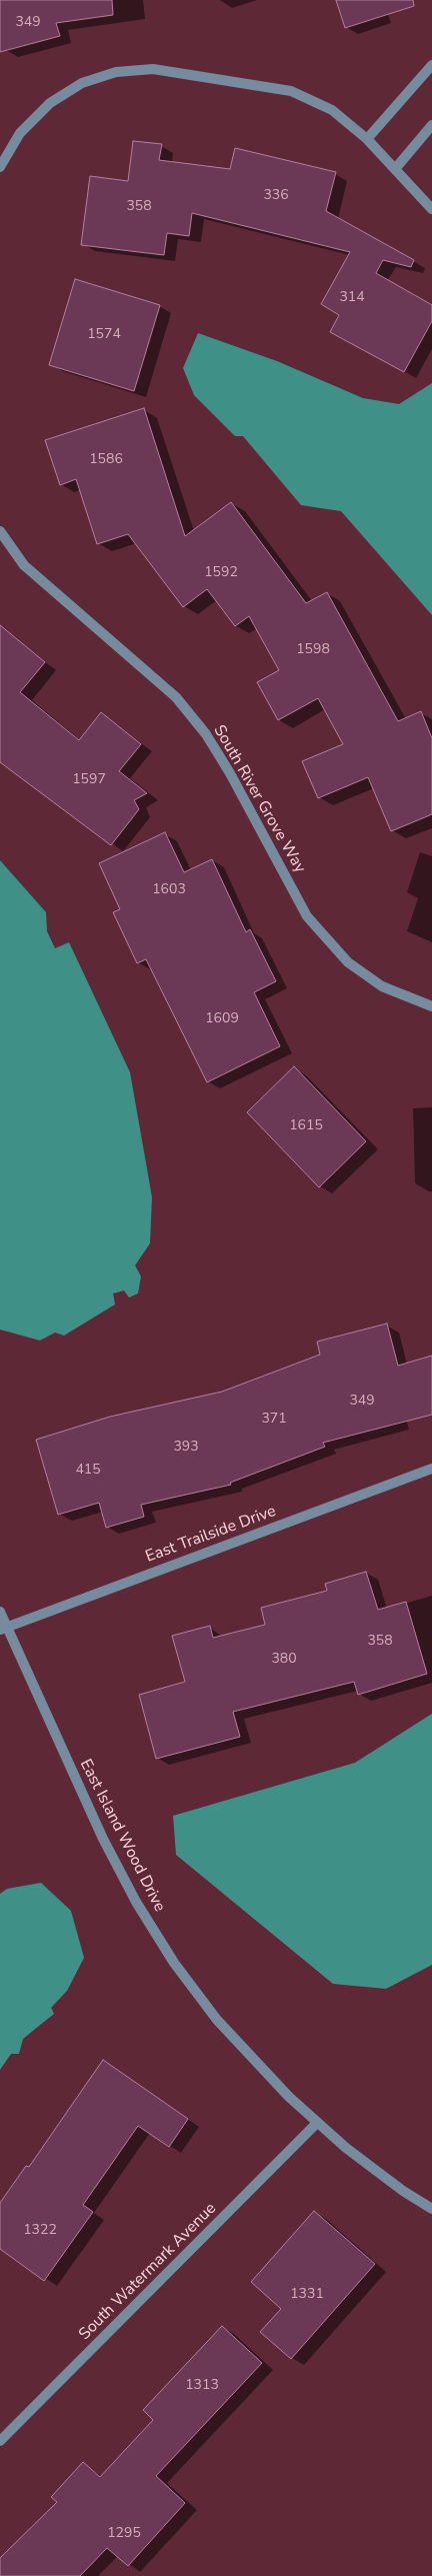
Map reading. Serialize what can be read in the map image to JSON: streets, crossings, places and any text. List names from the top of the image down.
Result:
{
  "streets": {
    "street": [
      "South River Grove Way",
      "East Trailside Drive",
      "East Island Wood Drive",
      "South Watermark Avenue"
    ]
  },
  "crossings": [
    ["East Trailside Drive", "East Island Wood Drive"],
    ["East Island Wood Drive", "South Watermark Avenue"]
  ],
  "house_numbers": [
    "349",
    "336",
    "358",
    "314",
    "1574",
    "1586",
    "1592",
    "1598",
    "1597",
    "1603",
    "1609",
    "1615",
    "349",
    "371",
    "393",
    "415",
    "358",
    "380",
    "1322",
    "1331",
    "1313",
    "1295"
  ]
}
